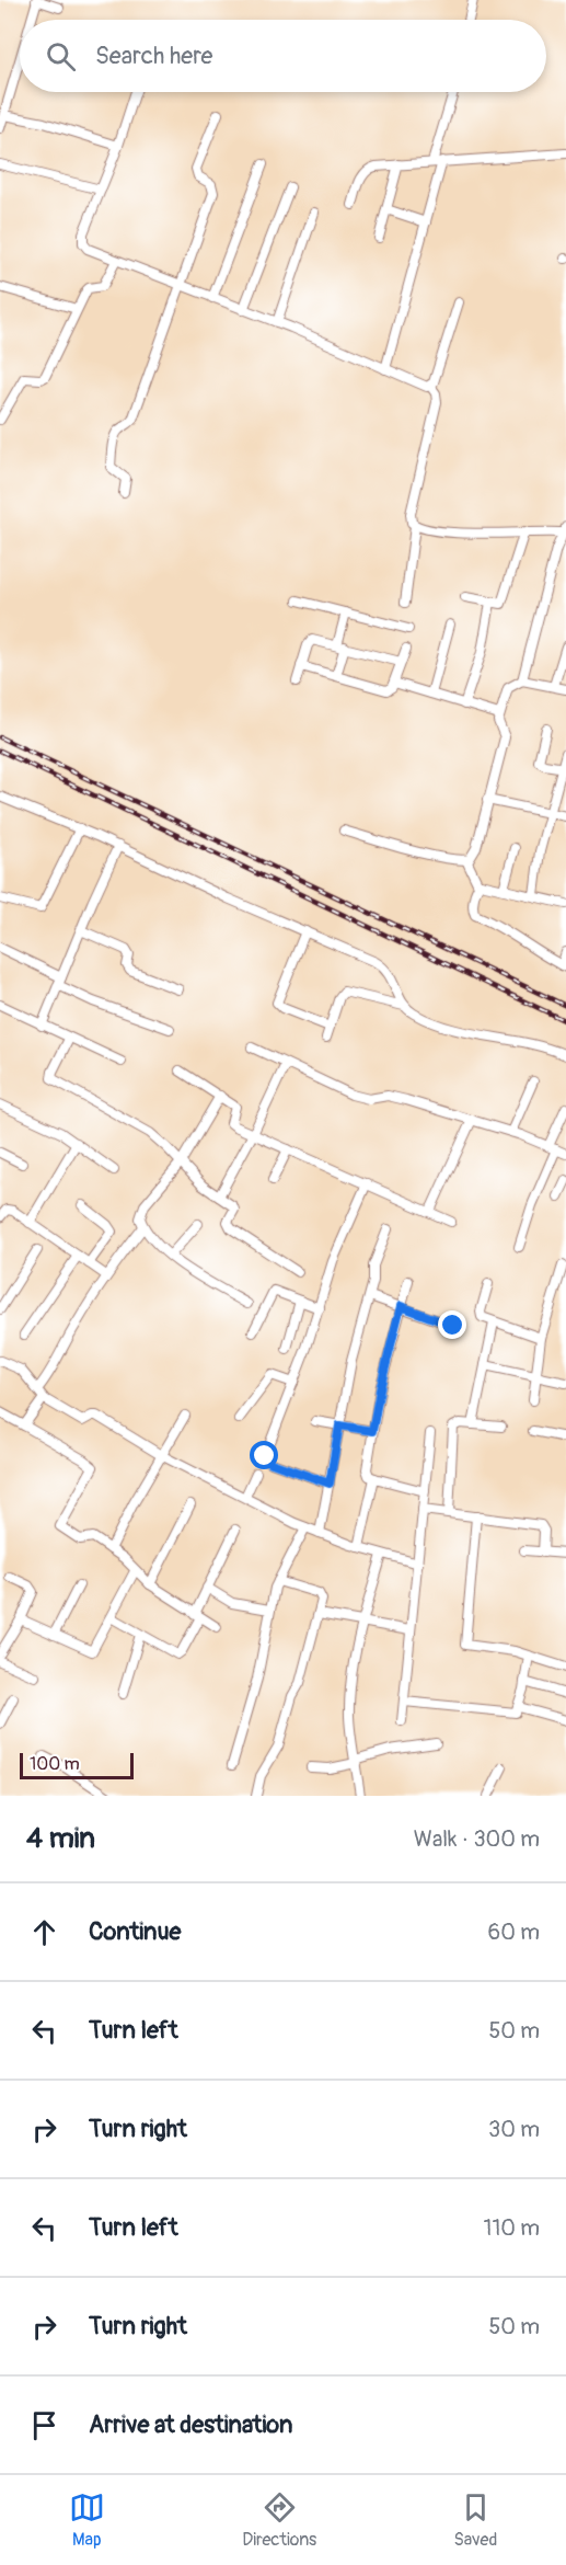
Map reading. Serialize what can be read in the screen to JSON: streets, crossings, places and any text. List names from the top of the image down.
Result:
{
  "scale_bar": "100 m",
  "page": {
    "search": "Search here",
    "scale": "100 m",
    "heading": ["4 min", "Walk · 300 m"],
    "list": [
      ["Continue", "60 m"],
      ["Turn left", "50 m"],
      ["Turn right", "30 m"],
      ["Turn left", "110 m"],
      ["Turn right", "50 m"],
      "Arrive at destination"
    ],
    "nav": ["Map", "Directions", "Saved"]
  }
}
